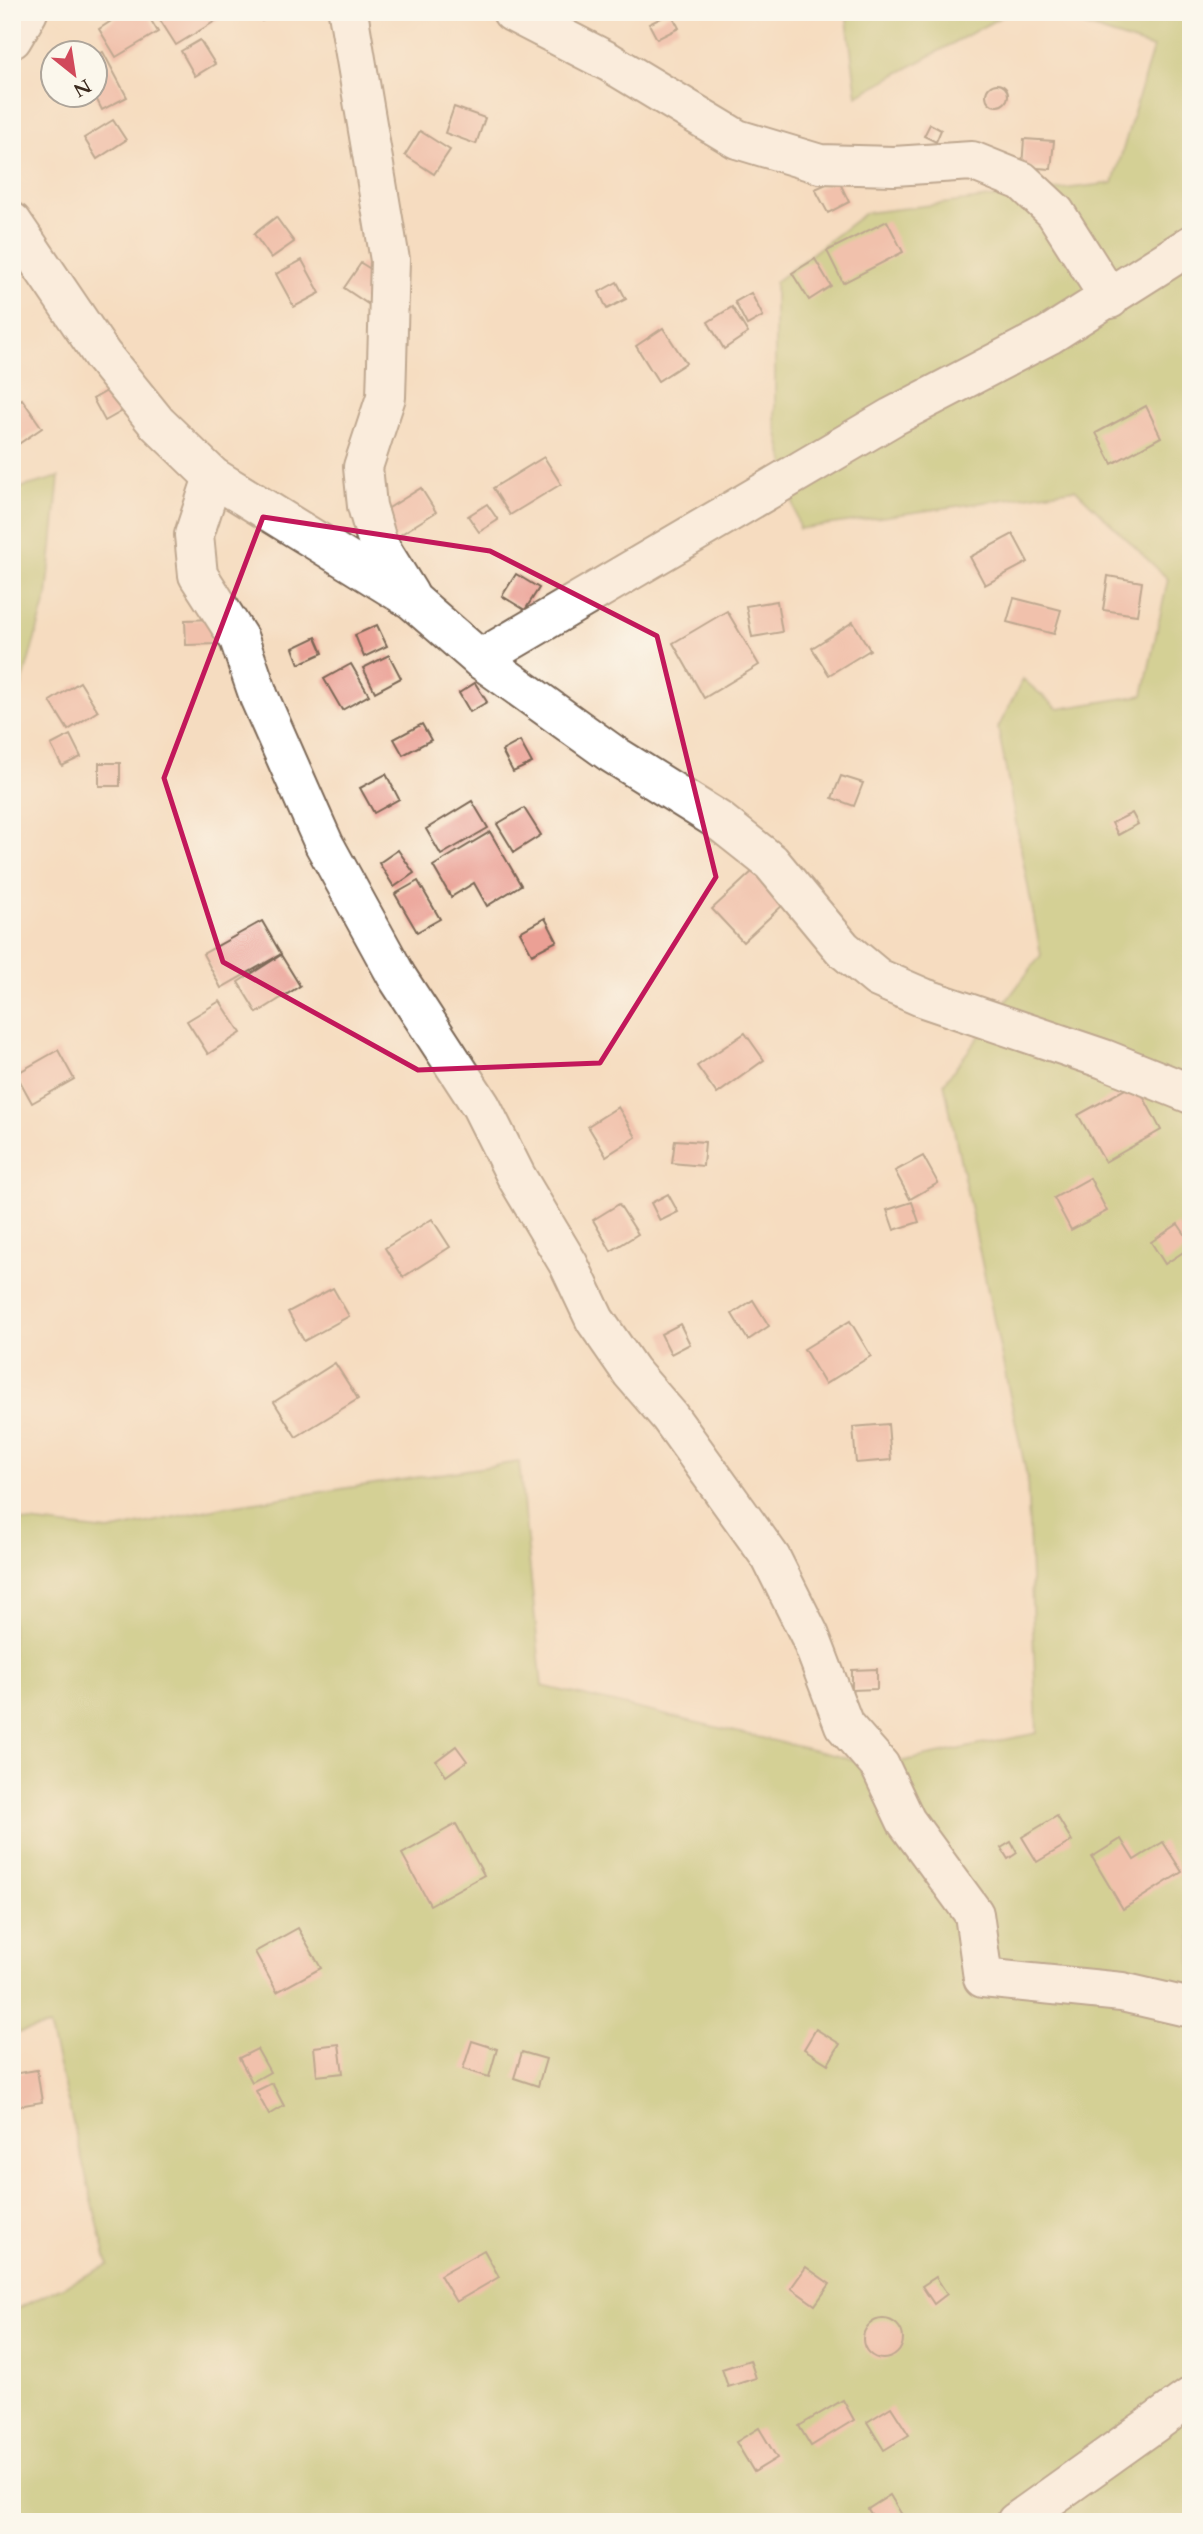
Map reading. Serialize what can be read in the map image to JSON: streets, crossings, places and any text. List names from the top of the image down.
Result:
{
  "north": "bottom right"
}
